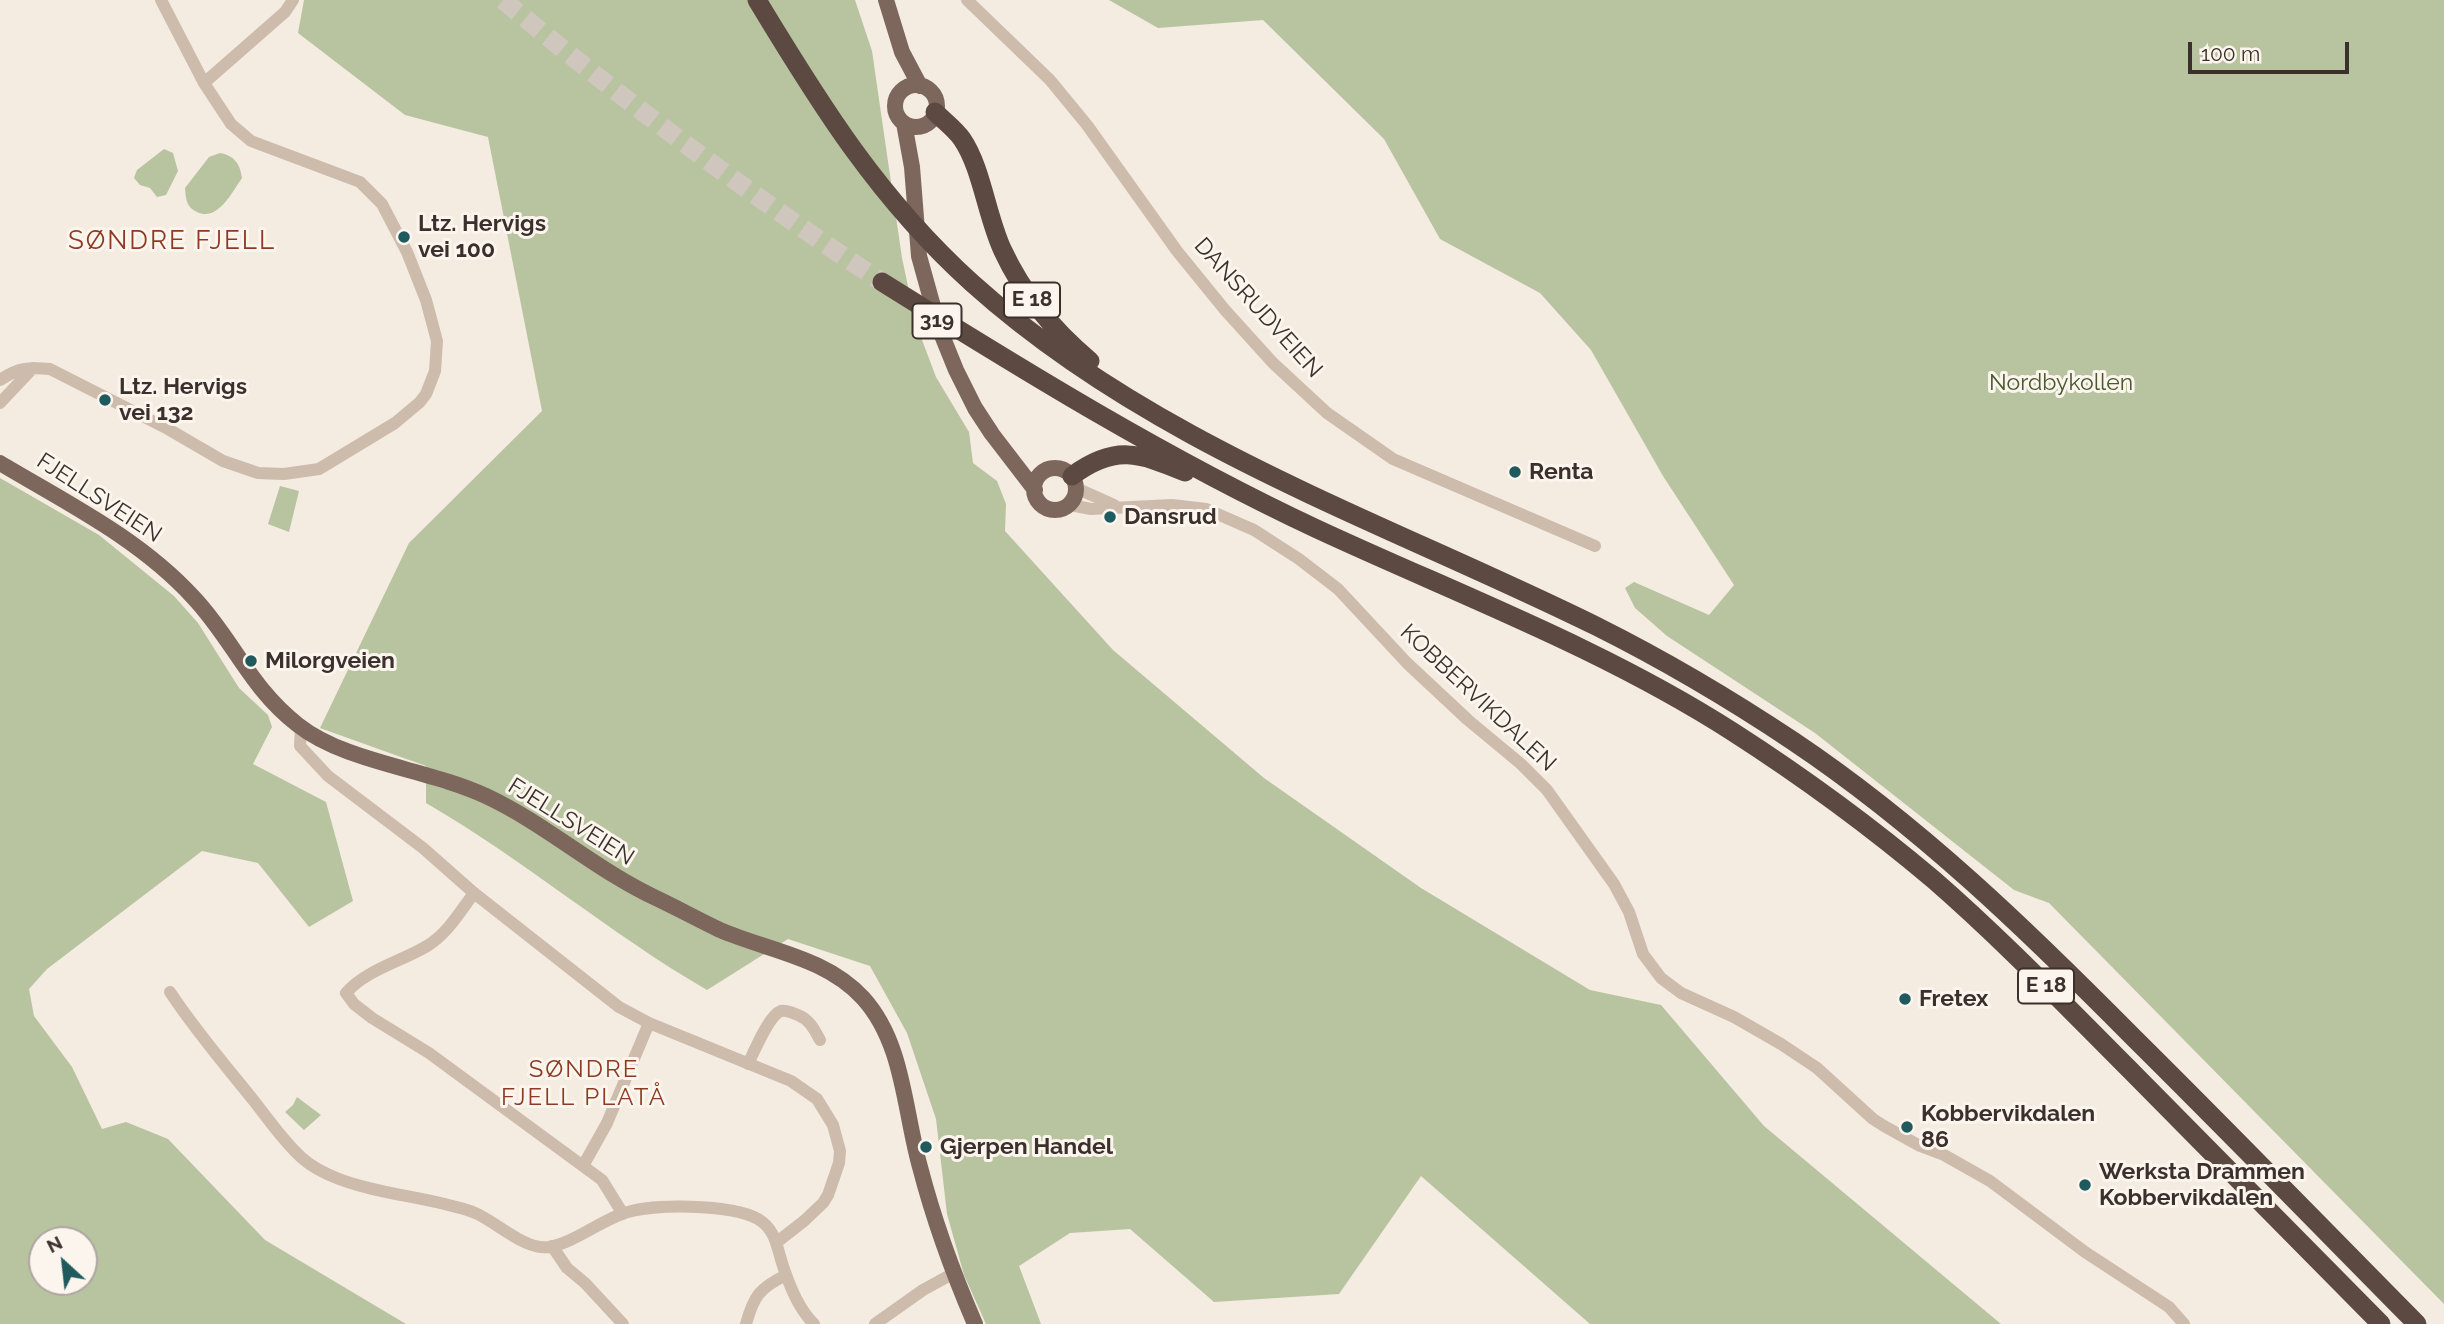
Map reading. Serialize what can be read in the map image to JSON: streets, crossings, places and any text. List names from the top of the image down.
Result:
{
  "streets": {
    "highway": ["E 18"],
    "main road": ["319", "FJELLSVEIEN"],
    "street": ["DANSRUDVEIEN", "KOBBERVIKDALEN"]
  },
  "crossings": [
    ["E 18", "319"],
    ["E 18", "KOBBERVIKDALEN"],
    ["319", "KOBBERVIKDALEN"]
  ],
  "districts": ["SØNDRE FJELL", "SØNDRE FJELL PLATÅ"],
  "parks": ["Nordbykollen"],
  "places": [
    "Ltz. Hervigs vei 100",
    "Ltz. Hervigs vei 132",
    "Renta",
    "Dansrud",
    "Milorgveien",
    "Fretex",
    "Kobbervikdalen 86",
    "Gjerpen Handel",
    "Werksta Drammen Kobbervikdalen"
  ],
  "scale_bar": "100 m",
  "north": "top left"
}
